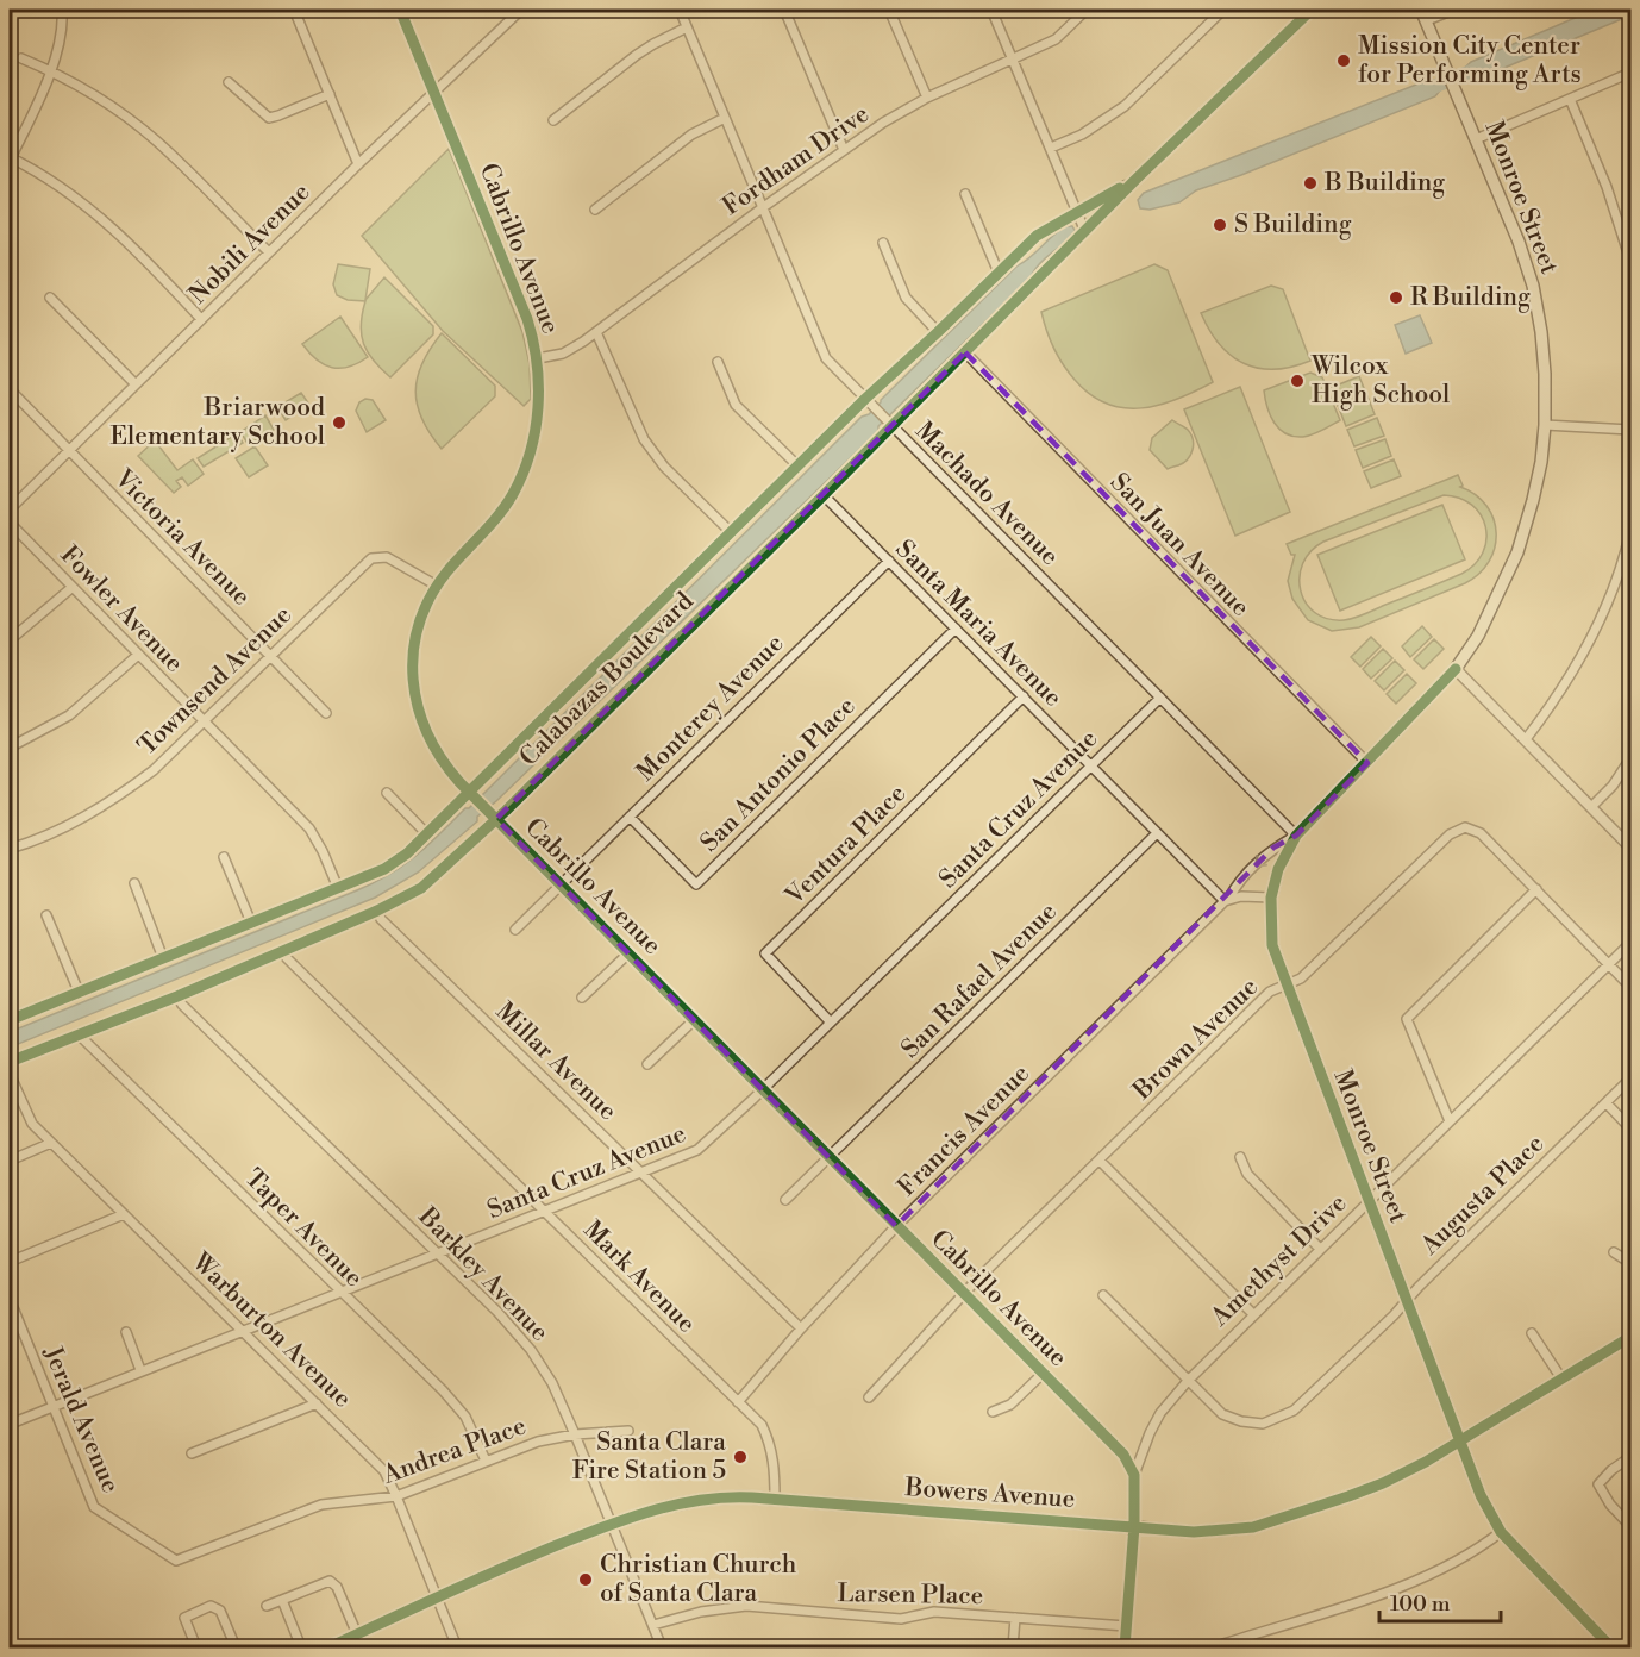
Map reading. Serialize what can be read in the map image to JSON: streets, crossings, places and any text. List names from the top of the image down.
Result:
{
  "streets": {
    "main road": ["Monroe Street", "Bowers Avenue"],
    "street": [
      "Fordham Drive",
      "Nobili Avenue",
      "Cabrillo Avenue",
      "Machado Avenue",
      "Victoria Avenue",
      "San Juan Avenue",
      "Fowler Avenue",
      "Santa Maria Avenue",
      "Calabazas Boulevard",
      "Townsend Avenue",
      "Monterey Avenue",
      "San Antonio Place",
      "Santa Cruz Avenue",
      "Ventura Place",
      "San Rafael Avenue",
      "Brown Avenue",
      "Millar Avenue",
      "Francis Avenue",
      "Augusta Place",
      "Taper Avenue",
      "Amethyst Drive",
      "Barkley Avenue",
      "Mark Avenue",
      "Warburton Avenue",
      "Jerald Avenue",
      "Andrea Place",
      "Larsen Place"
    ]
  },
  "crossings": [
    ["Fordham Drive", "Cabrillo Avenue"],
    ["Fordham Drive", "Machado Avenue"],
    ["Monroe Street", "Machado Avenue"],
    ["Monroe Street", "San Juan Avenue"],
    ["Monroe Street", "Brown Avenue"],
    ["Monroe Street", "Francis Avenue"],
    ["Monroe Street", "Augusta Place"],
    ["Monroe Street", "Amethyst Drive"],
    ["Monroe Street", "Bowers Avenue"],
    ["Nobili Avenue", "Cabrillo Avenue"],
    ["Nobili Avenue", "Victoria Avenue"],
    ["Cabrillo Avenue", "Calabazas Boulevard"],
    ["Cabrillo Avenue", "Townsend Avenue"],
    ["Cabrillo Avenue", "Monterey Avenue"],
    ["Cabrillo Avenue", "Santa Cruz Avenue"],
    ["Cabrillo Avenue", "San Rafael Avenue"],
    ["Cabrillo Avenue", "Brown Avenue"],
    ["Cabrillo Avenue", "Francis Avenue"],
    ["Cabrillo Avenue", "Amethyst Drive"],
    ["Machado Avenue", "Calabazas Boulevard"],
    ["Machado Avenue", "Santa Cruz Avenue"],
    ["Machado Avenue", "Francis Avenue"],
    ["Victoria Avenue", "Townsend Avenue"],
    ["San Juan Avenue", "Calabazas Boulevard"],
    ["Fowler Avenue", "Calabazas Boulevard"],
    ["Fowler Avenue", "Townsend Avenue"],
    ["Santa Maria Avenue", "Calabazas Boulevard"],
    ["Santa Maria Avenue", "Monterey Avenue"],
    ["Santa Maria Avenue", "San Antonio Place"],
    ["Santa Maria Avenue", "Santa Cruz Avenue"],
    ["Santa Maria Avenue", "Ventura Place"],
    ["Santa Maria Avenue", "San Rafael Avenue"],
    ["Santa Maria Avenue", "Francis Avenue"],
    ["Calabazas Boulevard", "Millar Avenue"],
    ["Calabazas Boulevard", "Taper Avenue"],
    ["Calabazas Boulevard", "Barkley Avenue"],
    ["Calabazas Boulevard", "Mark Avenue"],
    ["Monterey Avenue", "San Antonio Place"],
    ["Santa Cruz Avenue", "Ventura Place"],
    ["Santa Cruz Avenue", "Millar Avenue"],
    ["Santa Cruz Avenue", "Taper Avenue"],
    ["Santa Cruz Avenue", "Barkley Avenue"],
    ["Santa Cruz Avenue", "Mark Avenue"],
    ["Santa Cruz Avenue", "Warburton Avenue"],
    ["Santa Cruz Avenue", "Jerald Avenue"],
    ["Millar Avenue", "Francis Avenue"],
    ["Francis Avenue", "Mark Avenue"],
    ["Augusta Place", "Amethyst Drive"],
    ["Taper Avenue", "Andrea Place"],
    ["Barkley Avenue", "Andrea Place"],
    ["Barkley Avenue", "Bowers Avenue"],
    ["Barkley Avenue", "Larsen Place"],
    ["Mark Avenue", "Bowers Avenue"],
    ["Warburton Avenue", "Andrea Place"],
    ["Warburton Avenue", "Bowers Avenue"],
    ["Jerald Avenue", "Andrea Place"]
  ],
  "places": [
    "Mission City Center for Performing Arts",
    "B Building",
    "S Building",
    "R Building",
    "Wilcox High School",
    "Briarwood Elementary School",
    "Santa Clara Fire Station 5",
    "Christian Church of Santa Clara"
  ],
  "scale_bar": "100 m"
}
